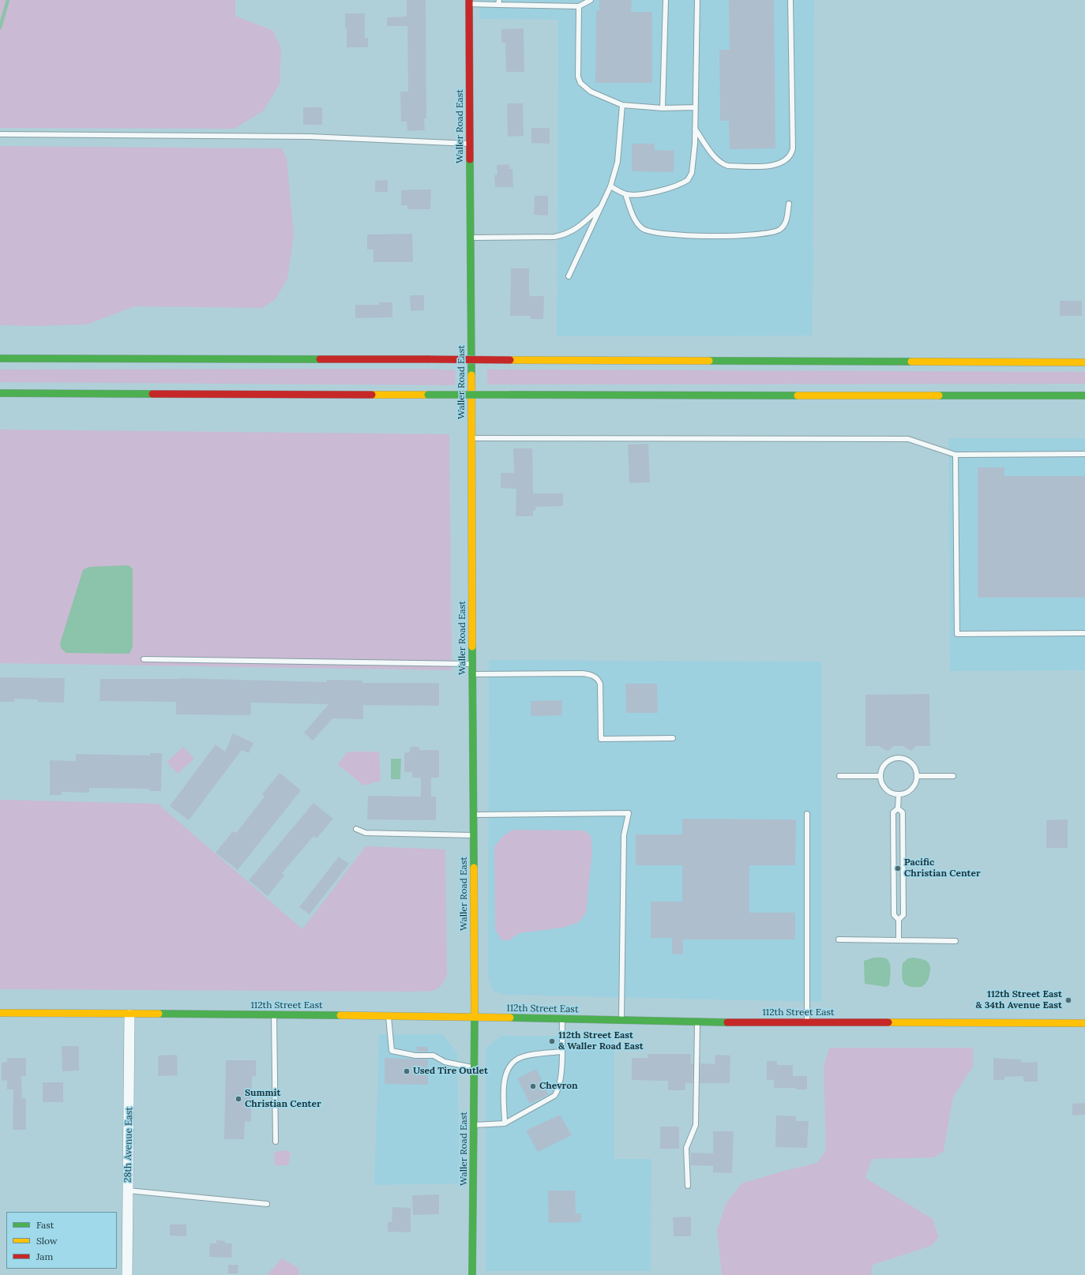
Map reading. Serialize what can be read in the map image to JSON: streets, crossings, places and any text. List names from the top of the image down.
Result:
{
  "streets": {
    "main road": ["Waller Road East", "112th Street East"],
    "street": ["28th Avenue East"]
  },
  "crossings": [
    ["Waller Road East", "112th Street East"],
    ["112th Street East", "28th Avenue East"]
  ],
  "places": [
    "Pacific Christian Center",
    "112th Street East & 34th Avenue East",
    "112th Street East & Waller Road East",
    "Used Tire Outlet",
    "Chevron",
    "Summit Christian Center"
  ],
  "legend": ["Fast", "Slow", "Jam"]
}
